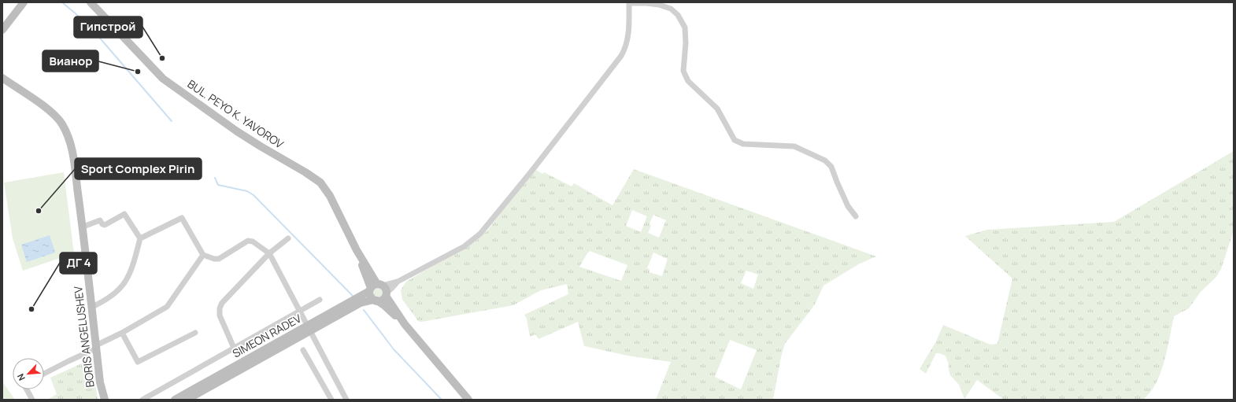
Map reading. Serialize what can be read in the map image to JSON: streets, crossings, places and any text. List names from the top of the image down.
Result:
{
  "streets": {
    "street": ["BUL. PEYO K. YAVOROV", "SIMEON RADEV", "BORIS ANGELUSHEV"]
  },
  "crossings": [
    ["BUL. PEYO K. YAVOROV", "SIMEON RADEV"]
  ],
  "places": [
    "Гипстрой",
    "Вианор",
    "Sport Complex Pirin",
    "ДГ 4"
  ],
  "north": "bottom left"
}
